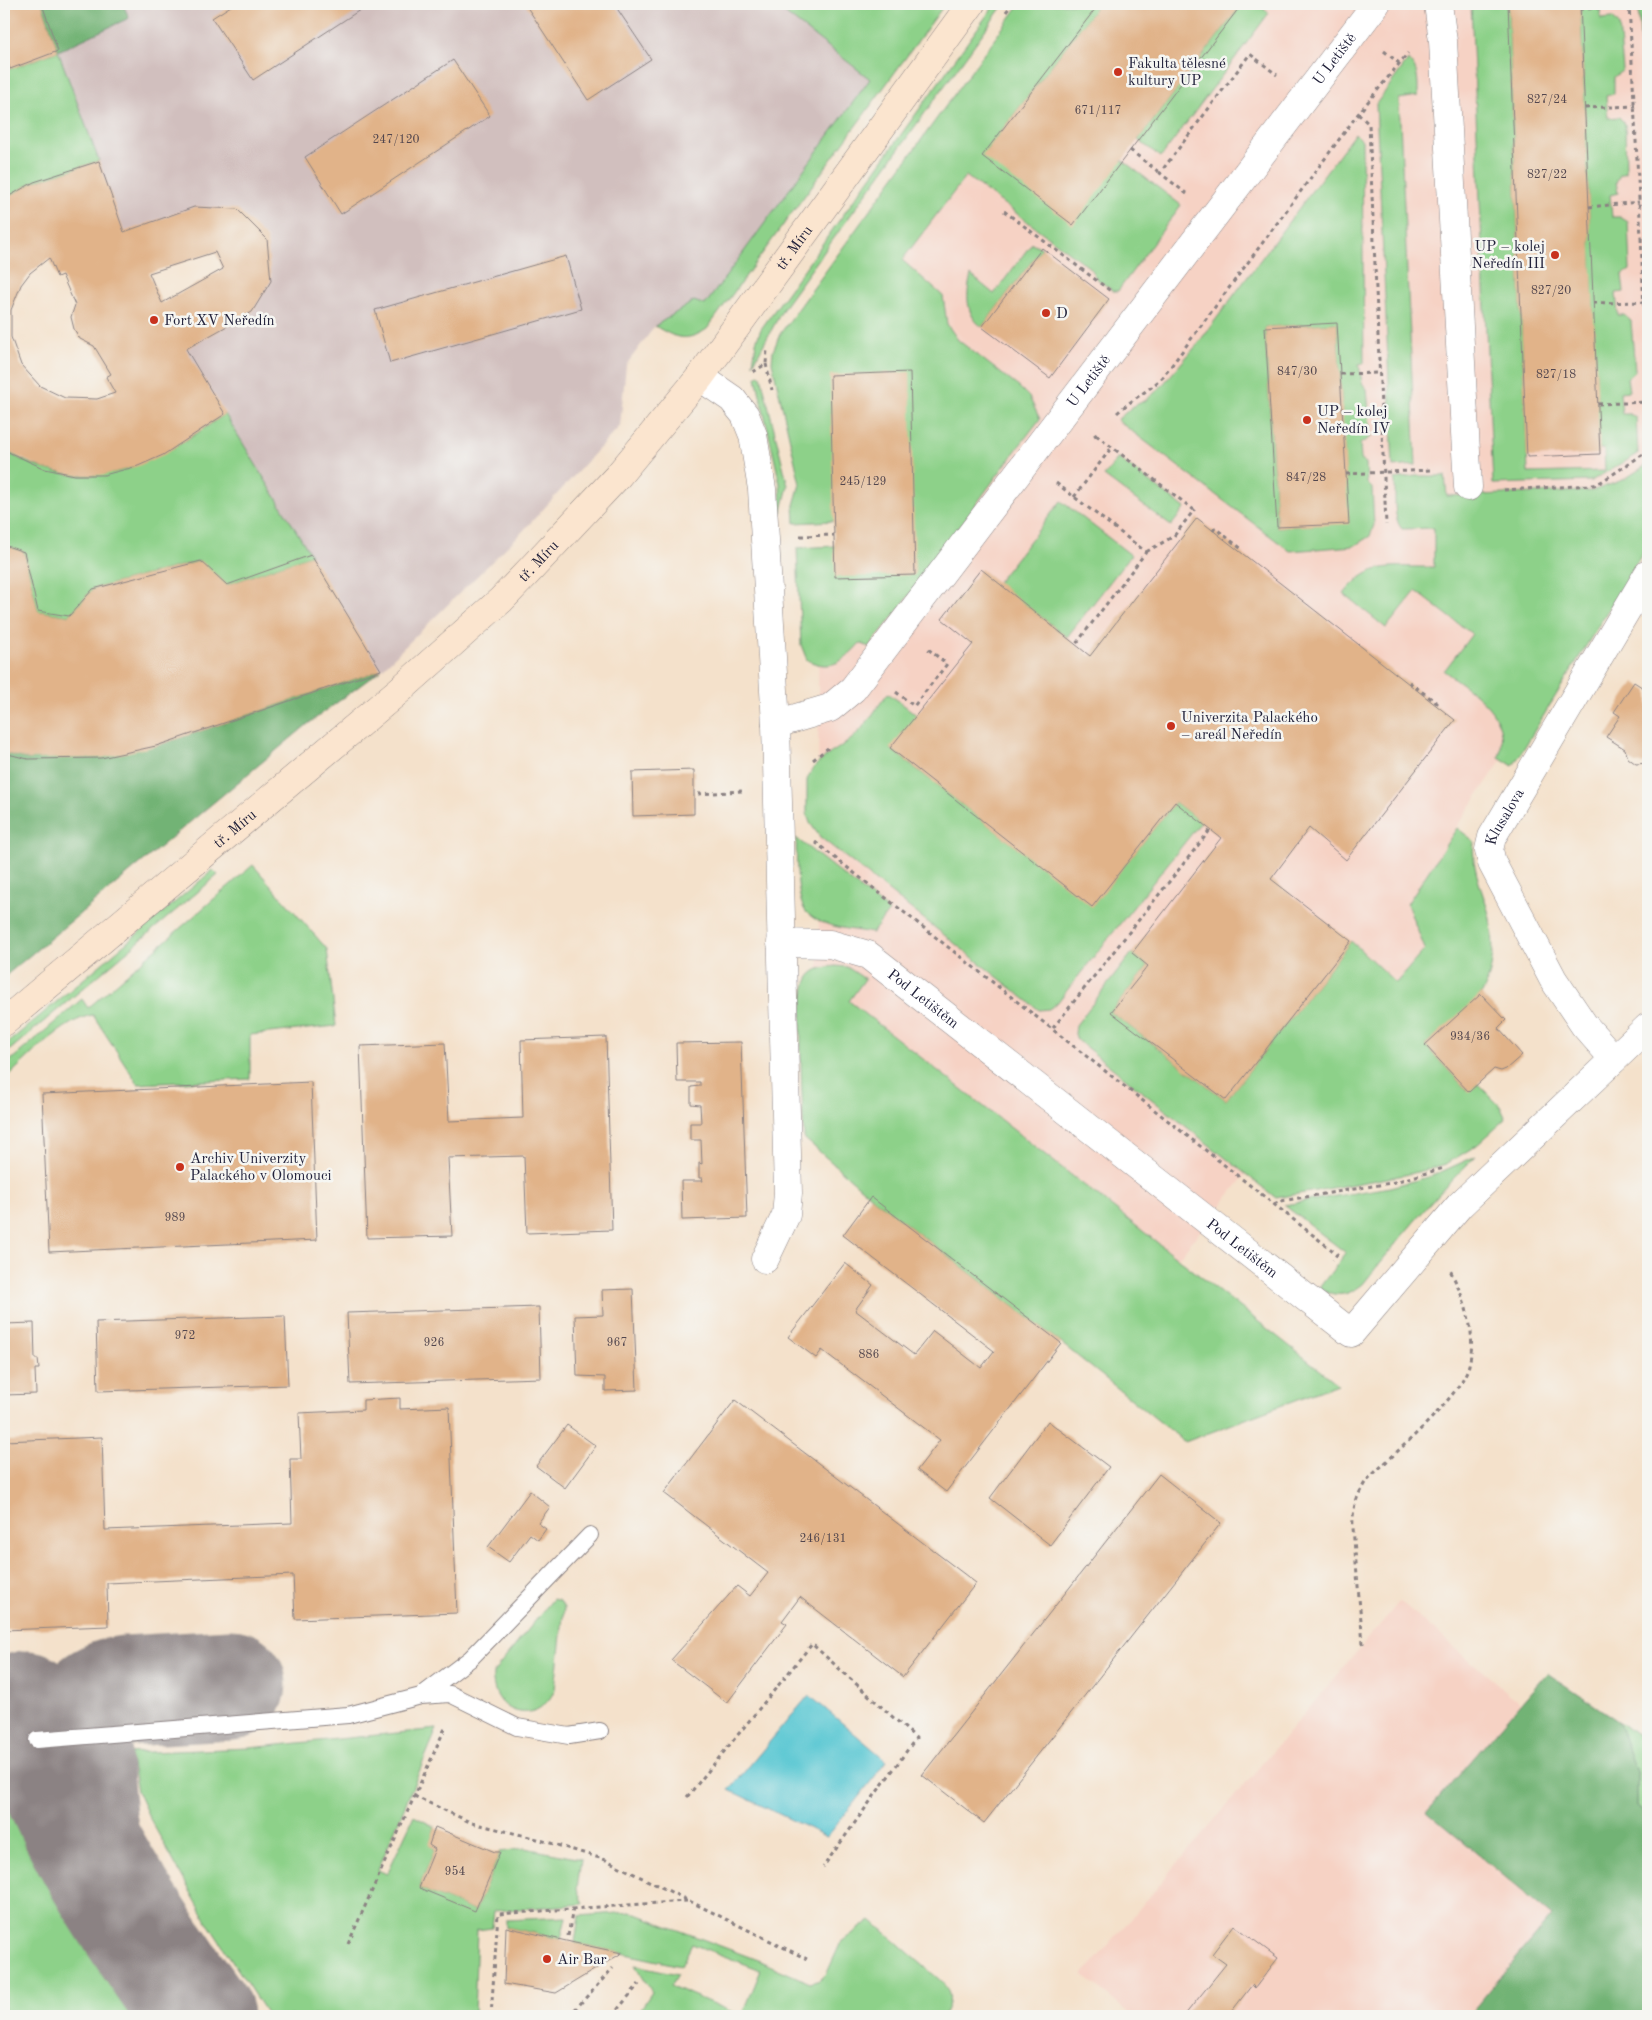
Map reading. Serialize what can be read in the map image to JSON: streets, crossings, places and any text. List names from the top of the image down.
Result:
{
  "streets": {
    "main road": ["tř. Míru"],
    "street": ["U Letiště", "Klusalova", "Pod Letištěm"]
  },
  "crossings": [
    ["Klusalova", "Pod Letištěm"]
  ],
  "places": [
    "Fakulta tělesné kultury UP",
    "UP – kolej Neředín III",
    "D",
    "Fort XV Neředín",
    "UP – kolej Neředín IV",
    "Univerzita Palackého – areál Neředín",
    "Archiv Univerzity Palackého v Olomouci",
    "Air Bar"
  ],
  "house_numbers": [
    "827/24",
    "671/117",
    "247/120",
    "827/22",
    "827/20",
    "847/30",
    "827/18",
    "847/28",
    "245/129",
    "934/36",
    "989",
    "972",
    "926",
    "967",
    "886",
    "246/131",
    "954"
  ]
}
